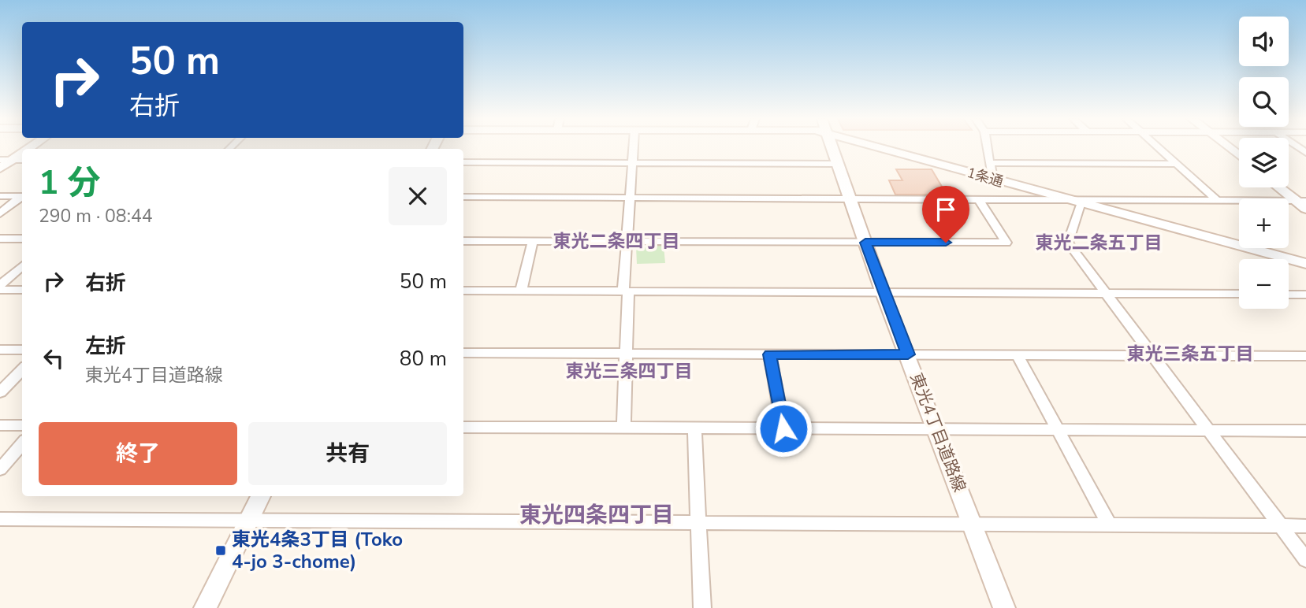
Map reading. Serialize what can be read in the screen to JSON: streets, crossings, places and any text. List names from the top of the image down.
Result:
{
  "streets": {
    "street": ["1条通", "東光4丁目道路線"]
  },
  "districts": [
    "東光二条四丁目",
    "東光二条五丁目",
    "東光三条五丁目",
    "東光三条四丁目",
    "東光四条四丁目"
  ],
  "places": {
    "transit": ["東光4条3丁目 (Toko 4-jo 3-chome)"]
  },
  "page": {
    "map_buttons": ["+", "−"],
    "turn": ["50 m", "右折"],
    "heading": ["1 分", "290 m · 08:44"],
    "list": [
      {
        "name": "右折",
        "value": "50 m"
      },
      {
        "name": "左折",
        "note": "東光4丁目道路線",
        "value": "80 m"
      }
    ],
    "buttons": ["終了", "共有"]
  }
}
